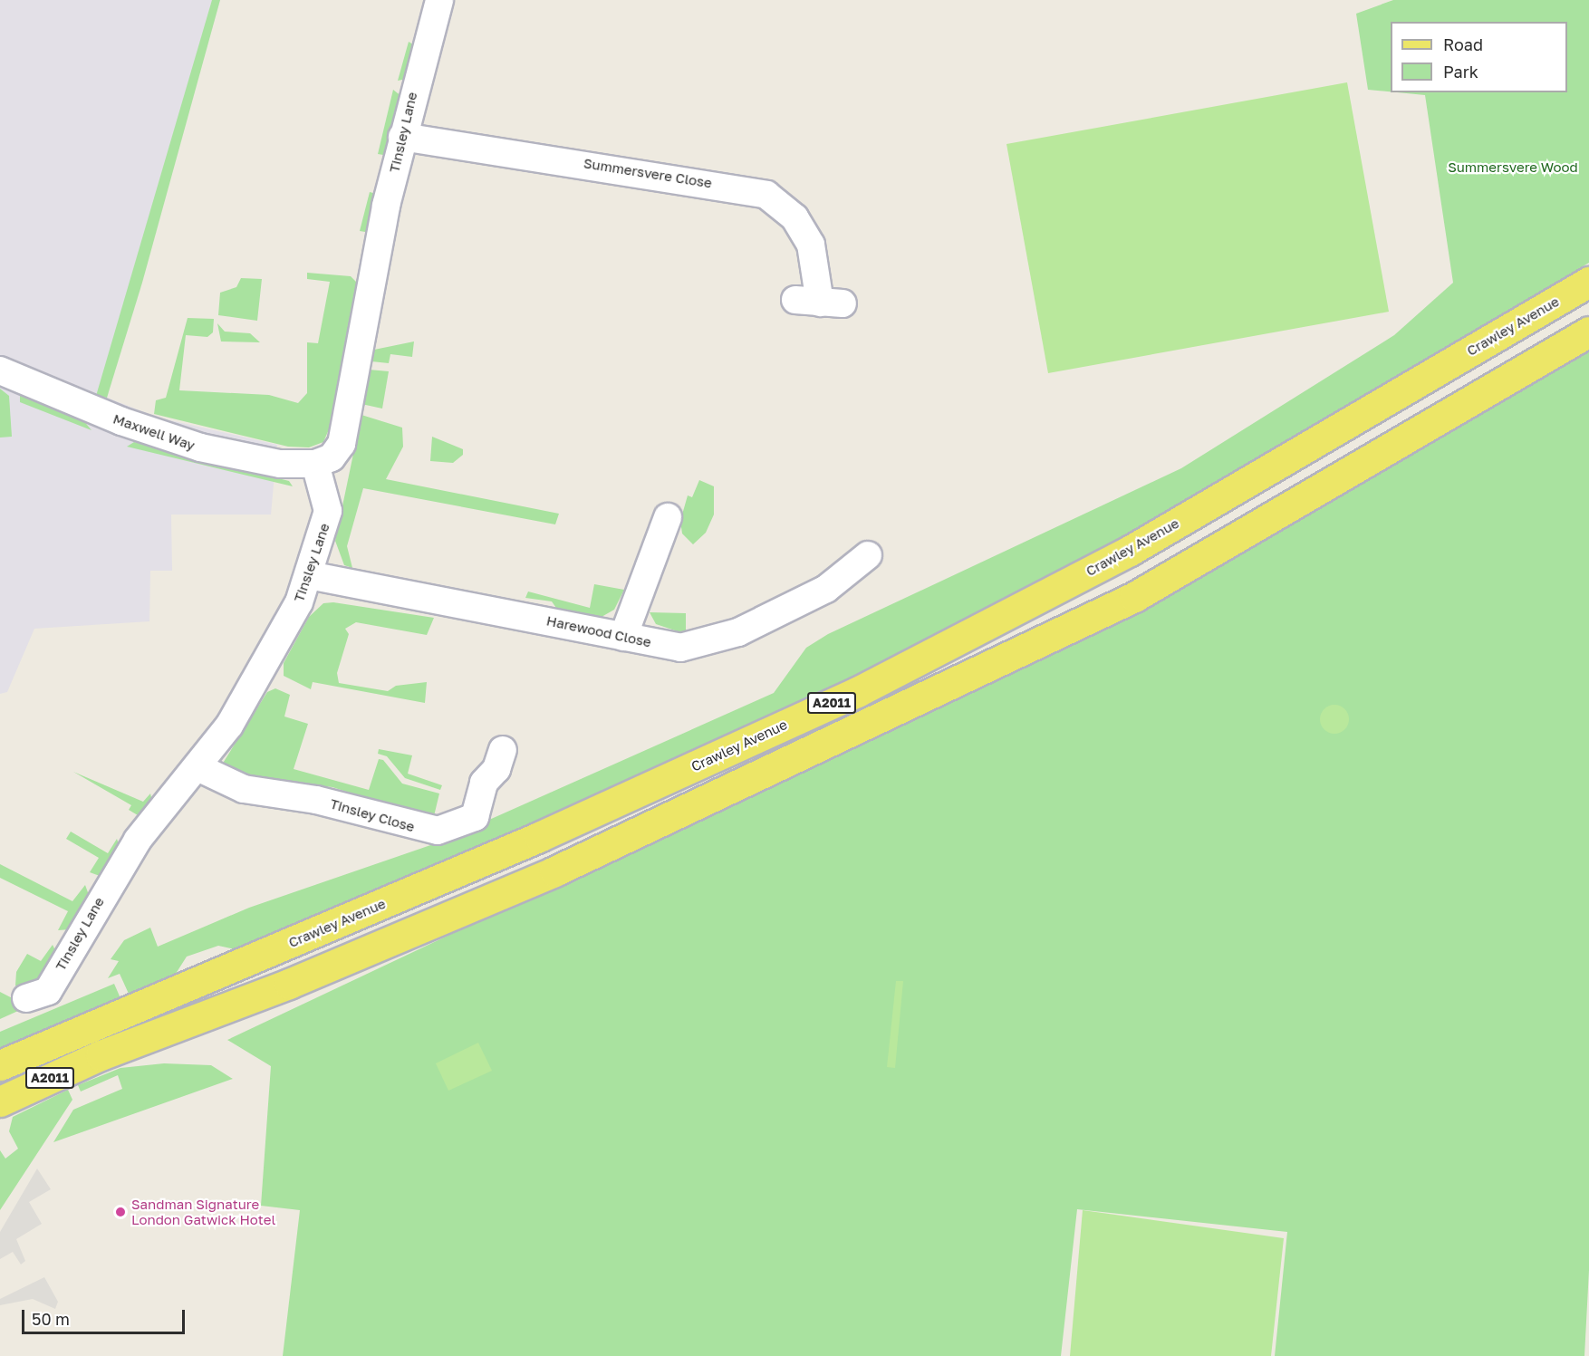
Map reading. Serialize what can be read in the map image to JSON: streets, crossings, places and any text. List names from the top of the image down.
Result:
{
  "streets": {
    "main road": ["Crawley Avenue", "A2011"],
    "street": [
      "Tinsley Lane",
      "Summersvere Close",
      "Maxwell Way",
      "Harewood Close",
      "Tinsley Close"
    ]
  },
  "crossings": [
    ["Tinsley Lane", "Summersvere Close"],
    ["Tinsley Lane", "Maxwell Way"],
    ["Tinsley Lane", "Harewood Close"],
    ["Tinsley Lane", "Tinsley Close"]
  ],
  "parks": ["Summersvere Wood"],
  "places": ["Sandman Signature London Gatwick Hotel"],
  "legend": ["Road", "Park"],
  "scale_bar": "50 m"
}
